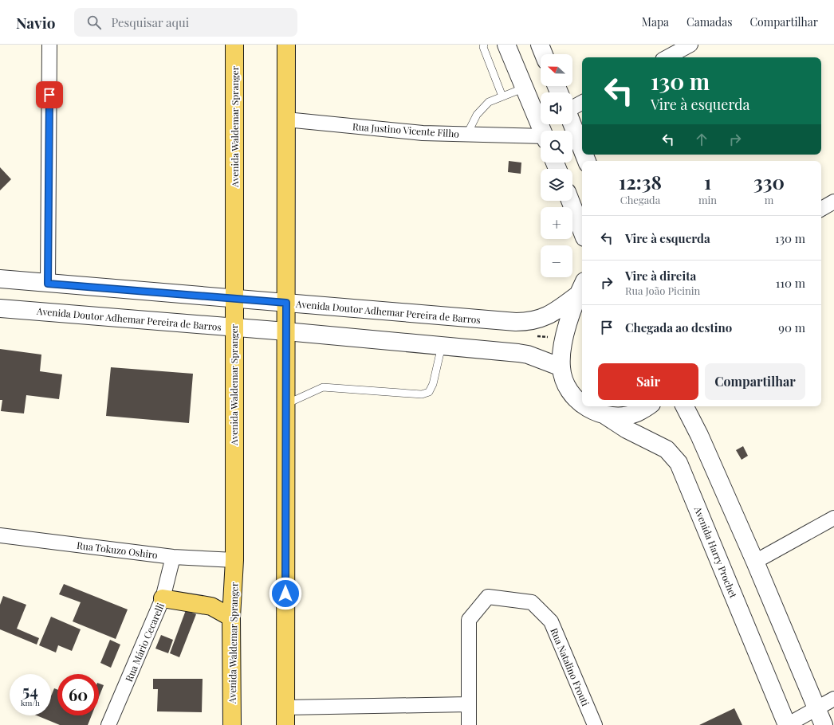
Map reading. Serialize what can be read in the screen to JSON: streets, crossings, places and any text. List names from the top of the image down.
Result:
{
  "streets": {
    "main road": ["Avenida Waldemar Spranger"],
    "street": [
      "Rua Justino Vicente Filho",
      "Avenida Doutor Adhemar Pereira de Barros",
      "Rua Tokuzo Oshiro",
      "Avenida Harry Prochet",
      "Rua Mário Cecarelli",
      "Rua Natalino Frouti"
    ]
  },
  "crossings": [
    ["Avenida Waldemar Spranger", "Avenida Doutor Adhemar Pereira de Barros"],
    ["Avenida Waldemar Spranger", "Rua Tokuzo Oshiro"],
    ["Rua Tokuzo Oshiro", "Rua Mário Cecarelli"]
  ],
  "north": "left",
  "page": {
    "header": "Navio",
    "search": "Pesquisar aqui",
    "nav": ["Mapa", "Camadas", "Compartilhar"],
    "map_buttons": ["+", "−"],
    "turn": ["130 m", "Vire à esquerda"],
    "eta": [
      "12:38",
      "Chegada",
      "1",
      "min",
      "330",
      "m"
    ],
    "list": [
      {
        "name": "Vire à esquerda",
        "value": "130 m"
      },
      {
        "name": "Vire à direita",
        "note": "Rua João Picinin",
        "value": "110 m"
      },
      {
        "name": "Chegada ao destino",
        "value": "90 m"
      }
    ],
    "buttons": ["Sair", "Compartilhar"],
    "speed": "54 km/h",
    "limit": "60"
  }
}
